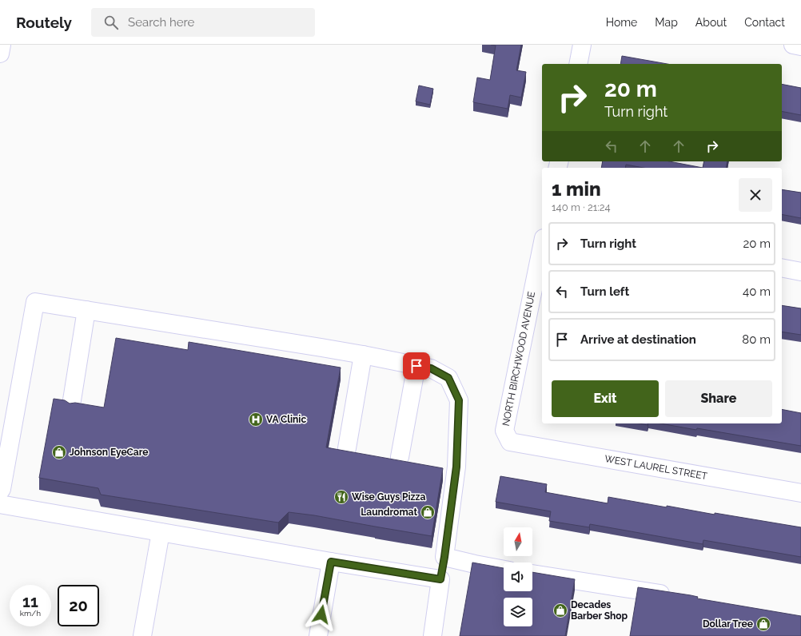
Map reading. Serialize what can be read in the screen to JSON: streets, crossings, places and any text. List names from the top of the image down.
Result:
{
  "streets": {
    "street": ["NORTH BIRCHWOOD AVENUE", "WEST LAUREL STREET"]
  },
  "crossings": [
    ["NORTH BIRCHWOOD AVENUE", "WEST LAUREL STREET"]
  ],
  "places": {
    "hospital": ["VA Clinic"],
    "shop": [
      "Johnson EyeCare",
      "Laundromat",
      "Decades Barber Shop",
      "Dollar Tree"
    ],
    "restaurant": ["Wise Guys Pizza"]
  },
  "north": "top",
  "page": {
    "header": "Routely",
    "search": "Search here",
    "nav": [
      "Home",
      "Map",
      "About",
      "Contact"
    ],
    "turn": ["20 m", "Turn right"],
    "heading": ["1 min", "140 m · 21:24"],
    "list": [
      {
        "name": "Turn right",
        "value": "20 m"
      },
      {
        "name": "Turn left",
        "value": "40 m"
      },
      {
        "name": "Arrive at destination",
        "value": "80 m"
      }
    ],
    "buttons": ["Exit", "Share"],
    "speed": "11 km/h",
    "limit": "20"
  }
}
